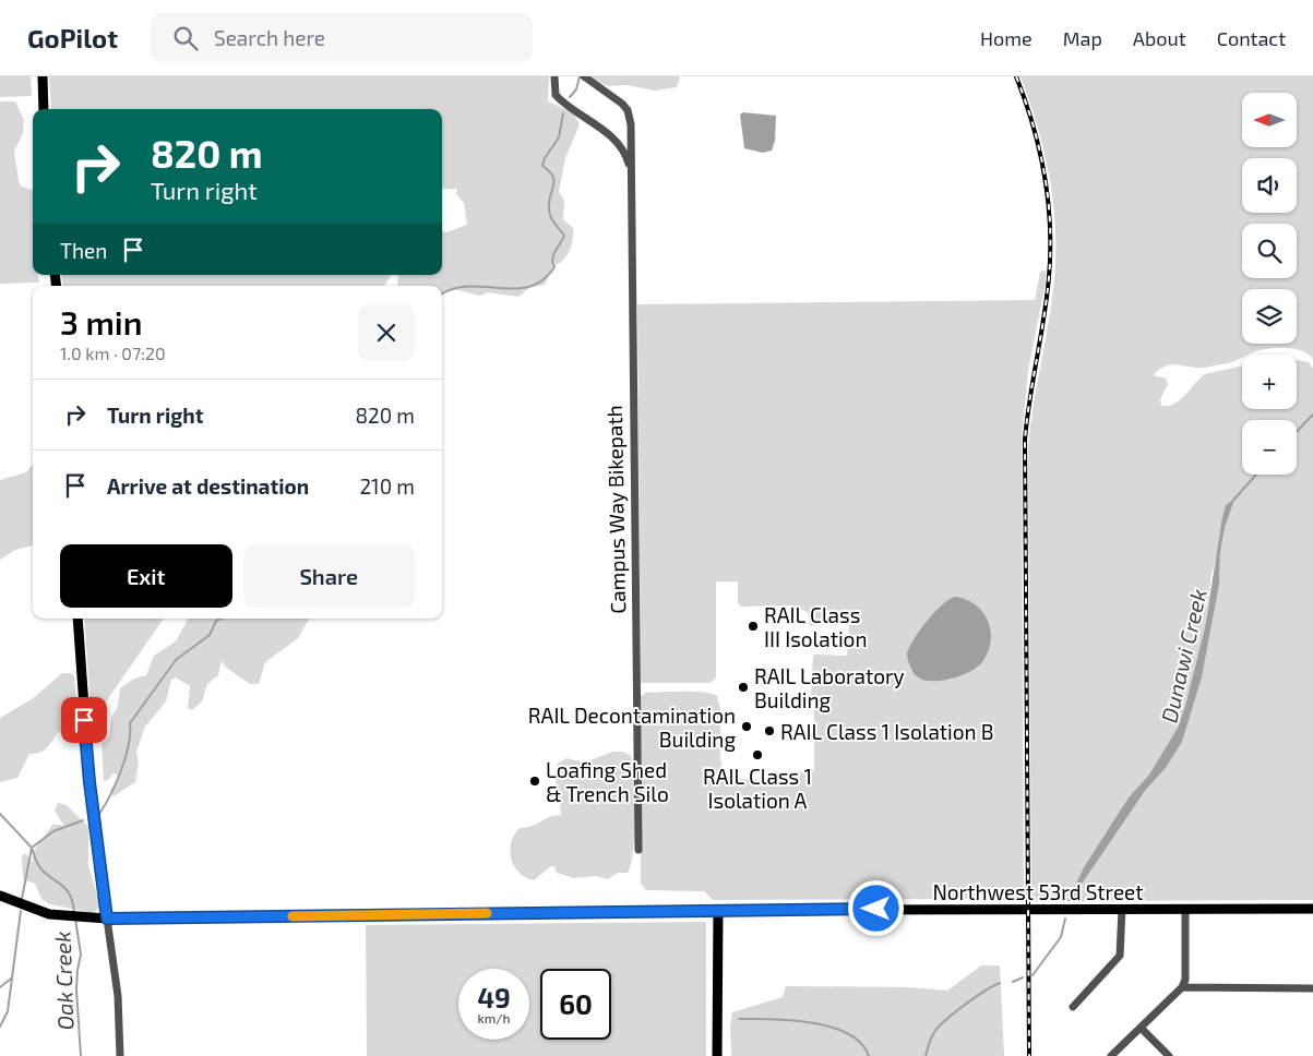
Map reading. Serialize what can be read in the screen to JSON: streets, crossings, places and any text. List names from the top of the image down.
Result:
{
  "streets": {
    "main road": ["Northwest 53rd Street"],
    "street": ["Campus Way Bikepath"]
  },
  "water": ["Dunawi Creek", "Oak Creek"],
  "places": [
    "RAIL Class III Isolation",
    "RAIL Laboratory Building",
    "RAIL Decontamination Building",
    "RAIL Class 1 Isolation B",
    "RAIL Class 1 Isolation A",
    "Loafing Shed & Trench Silo"
  ],
  "north": "left",
  "page": {
    "header": "GoPilot",
    "search": "Search here",
    "nav": [
      "Home",
      "Map",
      "About",
      "Contact"
    ],
    "map_buttons": ["+", "−"],
    "turn": ["820 m", "Turn right"],
    "then": "Then",
    "heading": ["3 min", "1.0 km · 07:20"],
    "list": [
      {
        "name": "Turn right",
        "value": "820 m"
      },
      {
        "name": "Arrive at destination",
        "value": "210 m"
      }
    ],
    "buttons": ["Exit", "Share"],
    "speed": "49 km/h",
    "limit": "60"
  }
}
